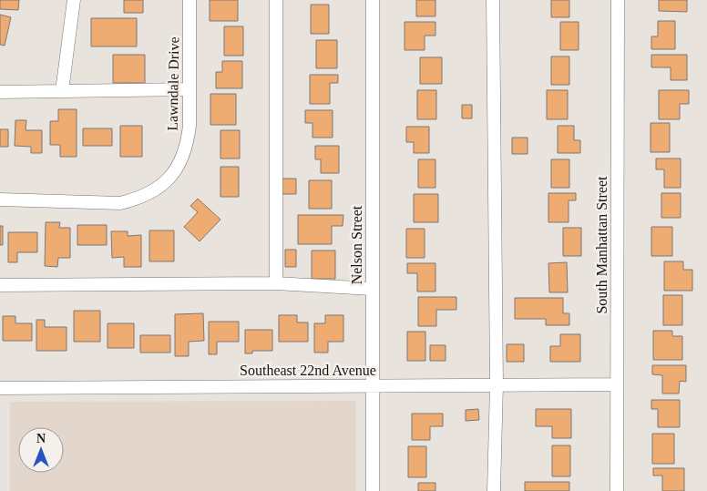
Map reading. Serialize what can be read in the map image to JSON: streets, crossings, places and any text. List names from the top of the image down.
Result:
{
  "streets": {
    "street": [
      "Lawndale Drive",
      "Nelson Street",
      "South Manhattan Street",
      "Southeast 22nd Avenue"
    ]
  },
  "crossings": [
    ["Nelson Street", "Southeast 22nd Avenue"],
    ["South Manhattan Street", "Southeast 22nd Avenue"]
  ],
  "north": "top"
}
